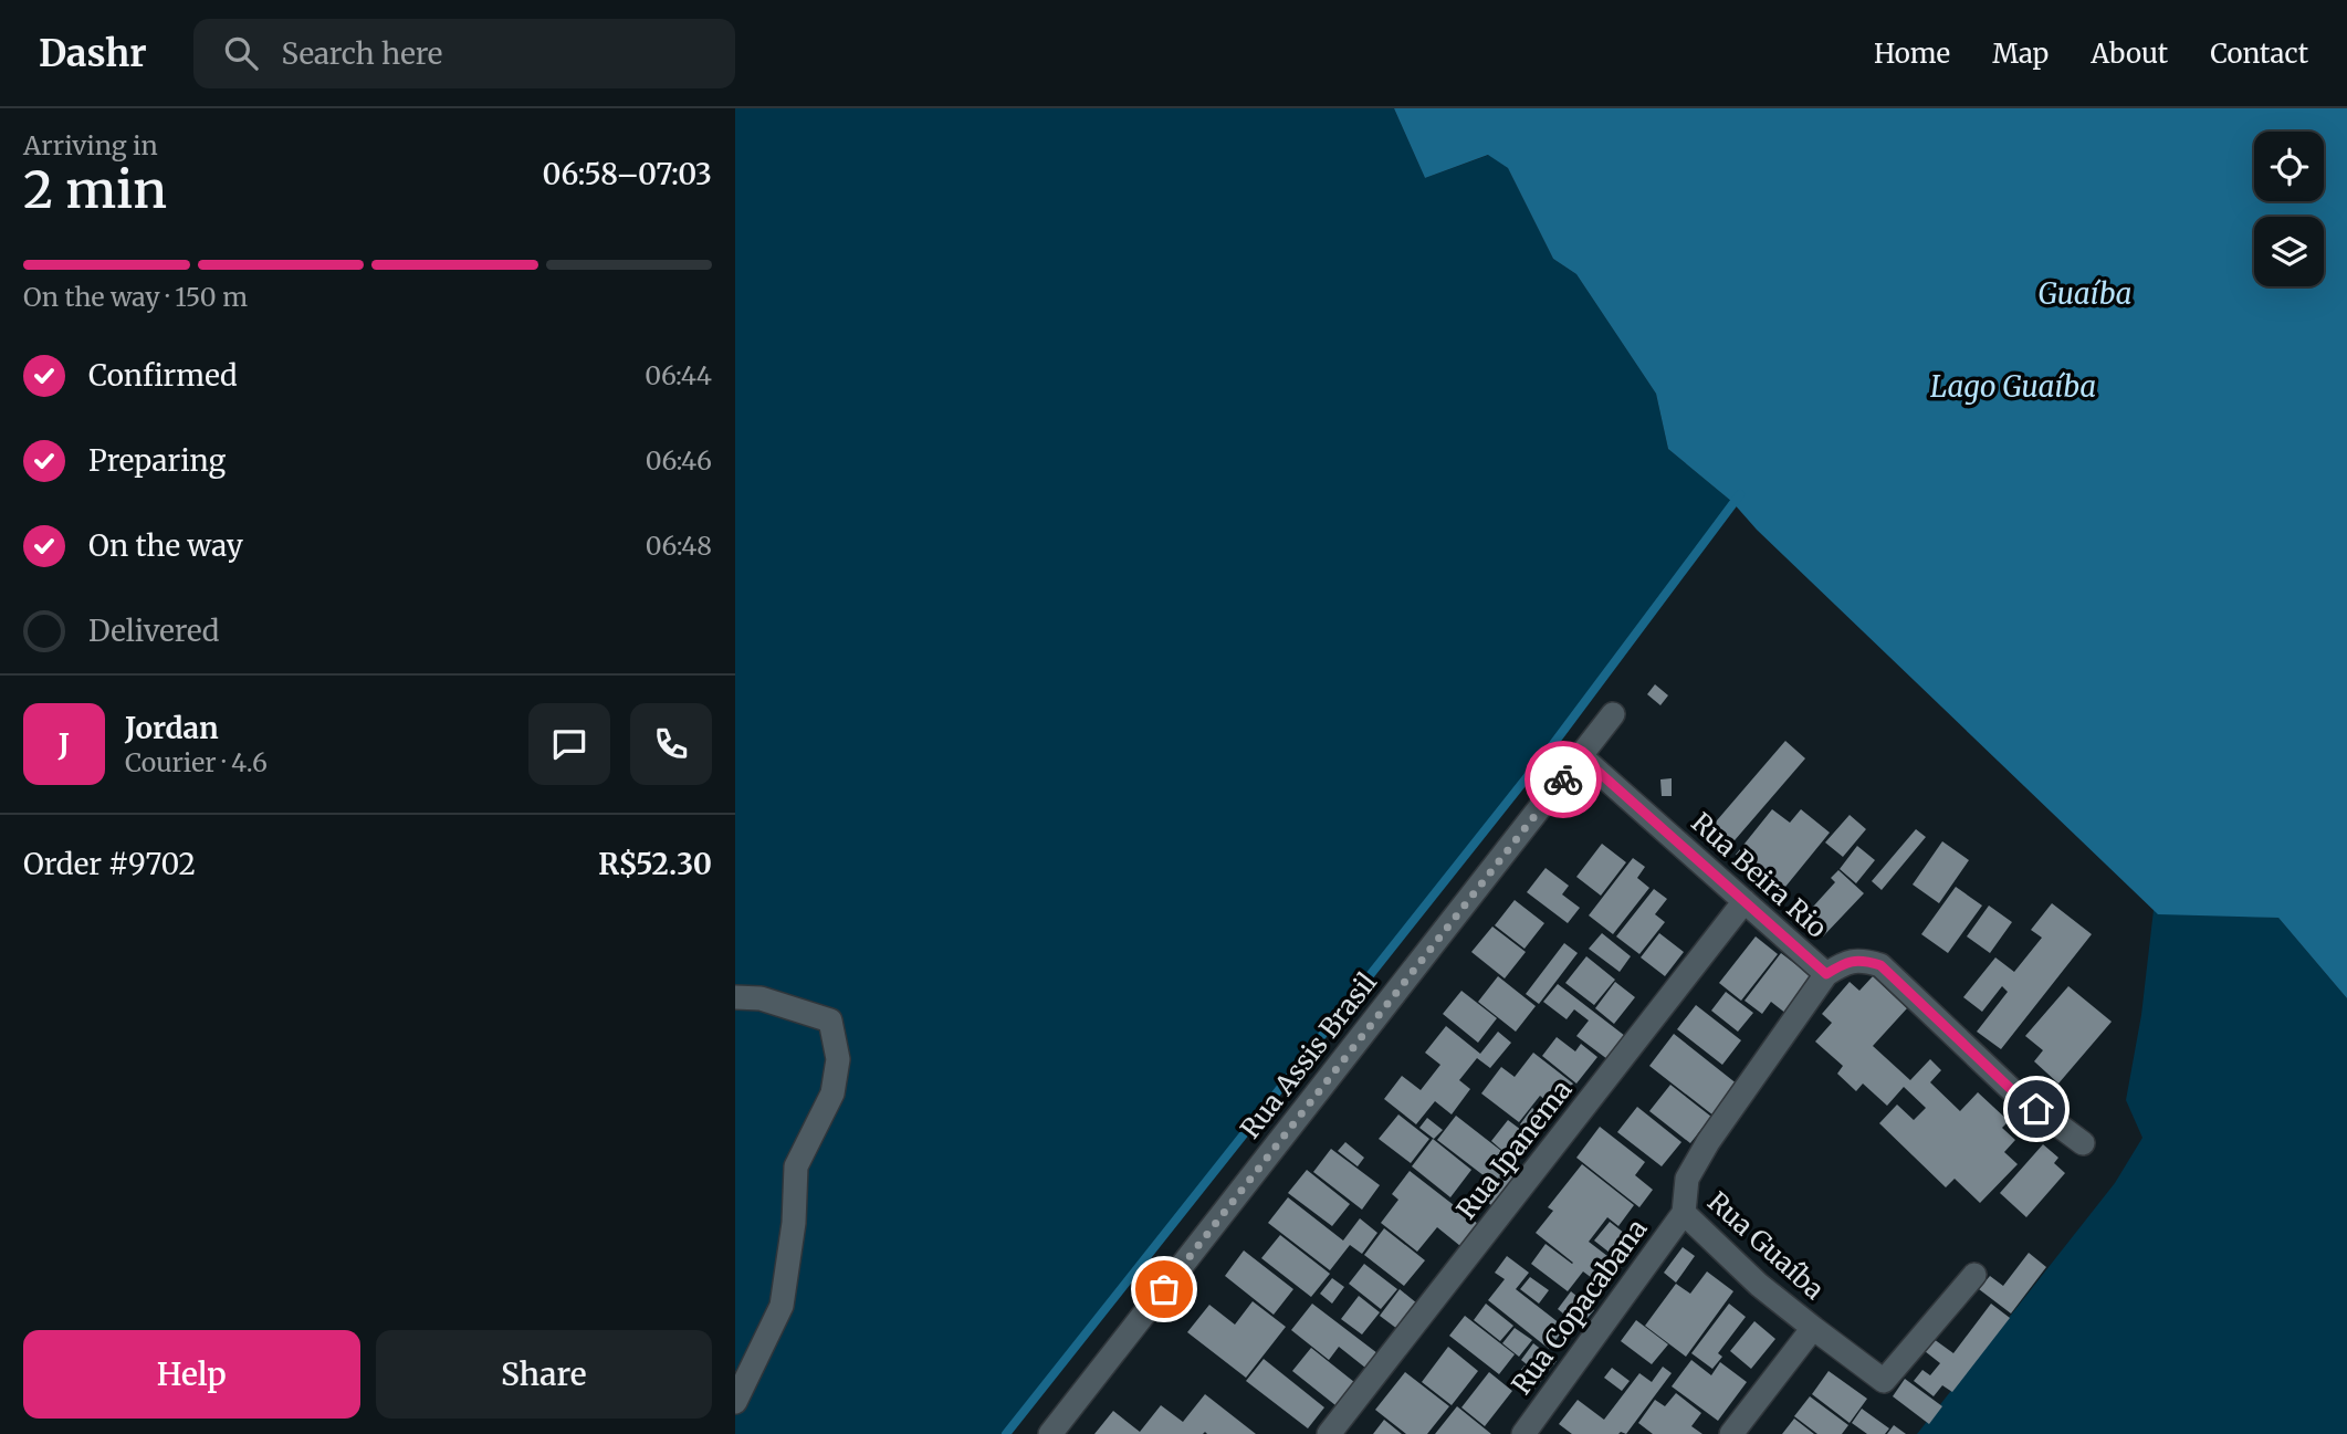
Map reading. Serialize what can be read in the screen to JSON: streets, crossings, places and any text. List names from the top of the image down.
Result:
{
  "streets": {
    "street": [
      "Rua Beira Rio",
      "Rua Assis Brasil",
      "Rua Ipanema",
      "Rua Guaíba",
      "Rua Copacabana"
    ]
  },
  "crossings": [
    ["Rua Beira Rio", "Rua Assis Brasil"],
    ["Rua Beira Rio", "Rua Ipanema"],
    ["Rua Beira Rio", "Rua Guaíba"],
    ["Rua Guaíba", "Rua Copacabana"]
  ],
  "water": ["Guaíba", "Lago Guaíba"],
  "page": {
    "header": "Dashr",
    "search": "Search here",
    "nav": [
      "Home",
      "Map",
      "About",
      "Contact"
    ],
    "heading": ["2 min", "Arriving in", "06:58–07:03"],
    "panel": [
      "Jordan",
      "Courier · 4.6",
      "Order #9702",
      "R$52.30"
    ],
    "bar": "On the way · 150 m",
    "list": [
      ["Confirmed", "06:44"],
      ["Preparing", "06:46"],
      ["On the way", "06:48"],
      "Delivered"
    ],
    "round": "J",
    "buttons": ["Help", "Share"]
  }
}
